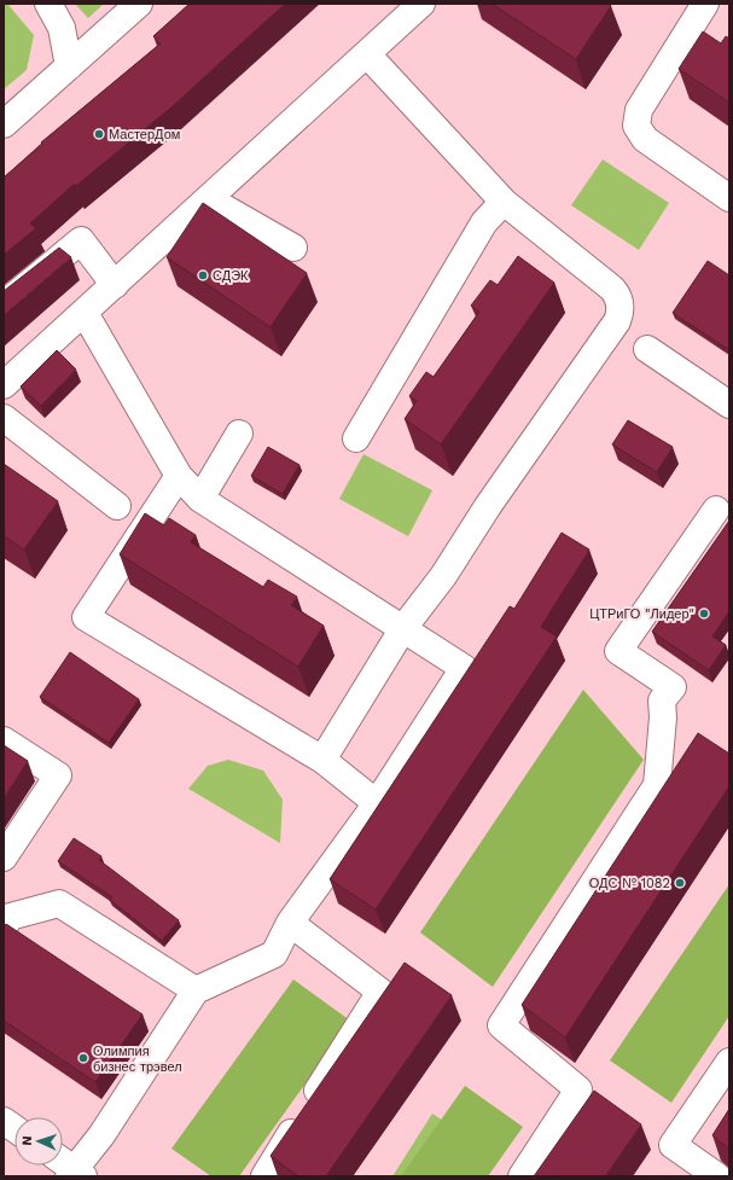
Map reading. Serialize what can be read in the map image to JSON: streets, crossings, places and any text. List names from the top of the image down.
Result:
{
  "places": [
    "МастерДом",
    "СДЭК",
    "ЦТРиГО \"Лидер\"",
    "ОДС № 1082",
    "Олимпия бизнес трэвел"
  ],
  "north": "left"
}
